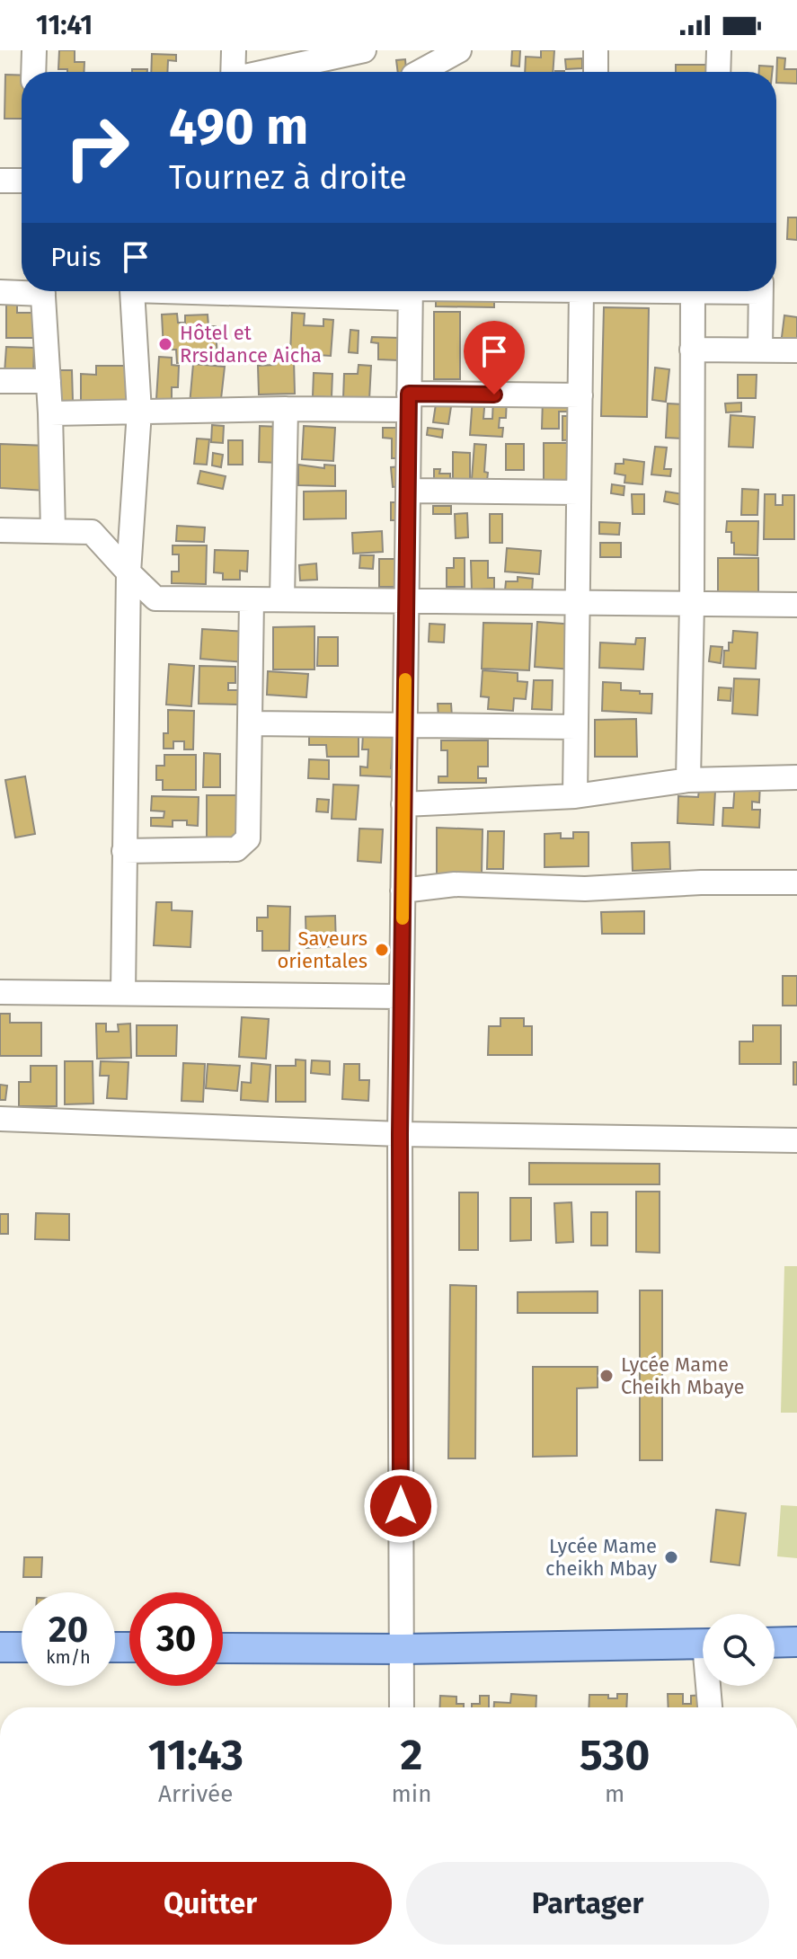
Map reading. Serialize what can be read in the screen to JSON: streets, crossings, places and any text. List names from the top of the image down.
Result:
{
  "places": [
    "Hôtel et Rrsidance Aicha",
    "Saveurs orientales",
    "Lycée Mame Cheikh Mbaye",
    "Lycée Mame cheikh Mbay"
  ],
  "page": {
    "status": "11:41",
    "turn": ["490 m", "Tournez à droite"],
    "then": "Puis",
    "speed": "20 km/h",
    "limit": "30",
    "eta": [
      "11:43",
      "Arrivée",
      "2",
      "min",
      "530",
      "m"
    ],
    "buttons": ["Quitter", "Partager"]
  }
}
